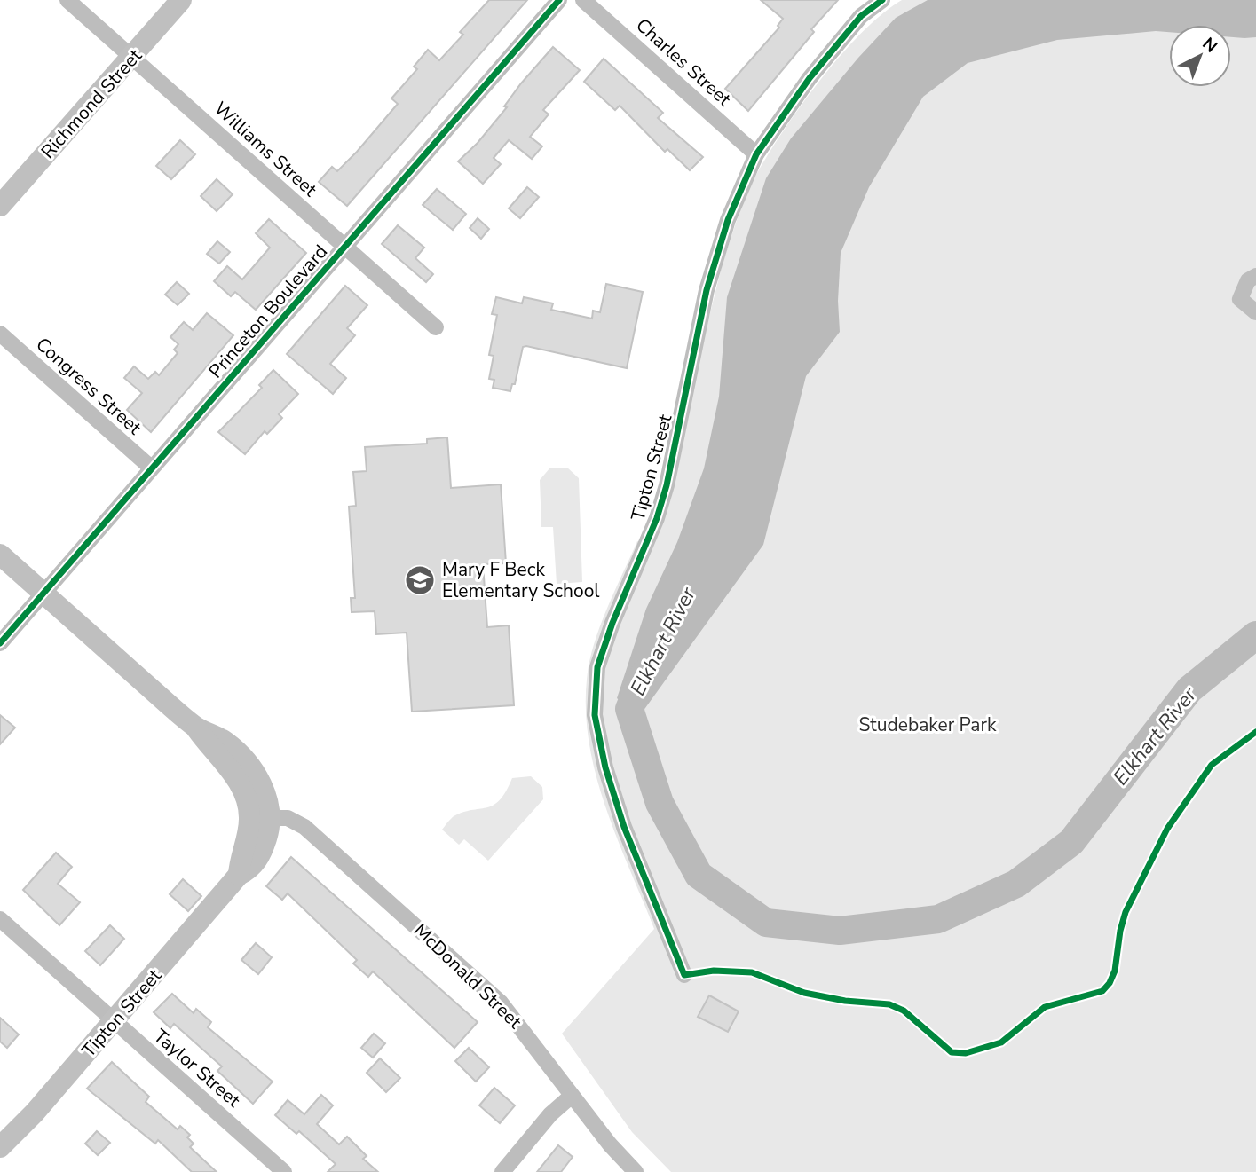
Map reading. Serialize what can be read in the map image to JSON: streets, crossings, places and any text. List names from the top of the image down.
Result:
{
  "streets": {
    "street": [
      "Charles Street",
      "Richmond Street",
      "Williams Street",
      "Princeton Boulevard",
      "Congress Street",
      "Tipton Street",
      "McDonald Street",
      "Taylor Street"
    ]
  },
  "crossings": [
    ["Charles Street", "Tipton Street"],
    ["Richmond Street", "Williams Street"],
    ["Williams Street", "Princeton Boulevard"],
    ["Princeton Boulevard", "Congress Street"],
    ["Tipton Street", "McDonald Street"],
    ["Tipton Street", "Taylor Street"]
  ],
  "water": ["Elkhart River"],
  "parks": ["Studebaker Park"],
  "places": {
    "school or university": ["Mary F Beck Elementary School"]
  },
  "north": "top right"
}
